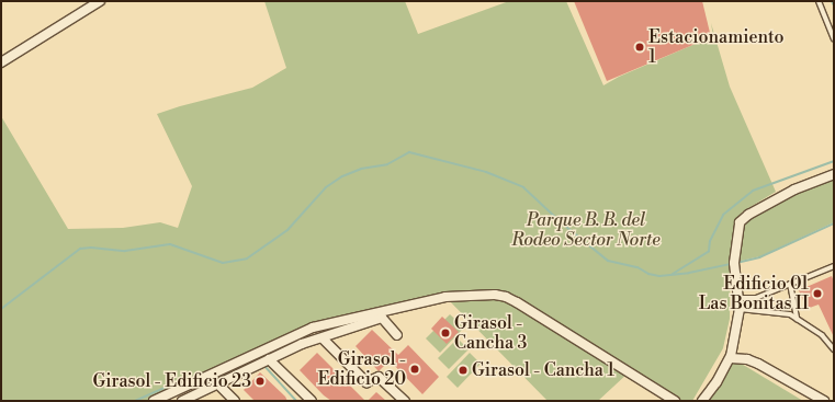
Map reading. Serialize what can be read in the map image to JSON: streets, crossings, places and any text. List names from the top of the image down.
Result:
{
  "parks": ["Parque B. B. del Rodeo Sector Norte"],
  "places": [
    "Estacionamiento 1",
    "Edificio 01 Las Bonitas II",
    "Girasol - Cancha 3",
    "Girasol - Edificio 20",
    "Girasol - Cancha 1",
    "Girasol - Edificio 23"
  ]
}
